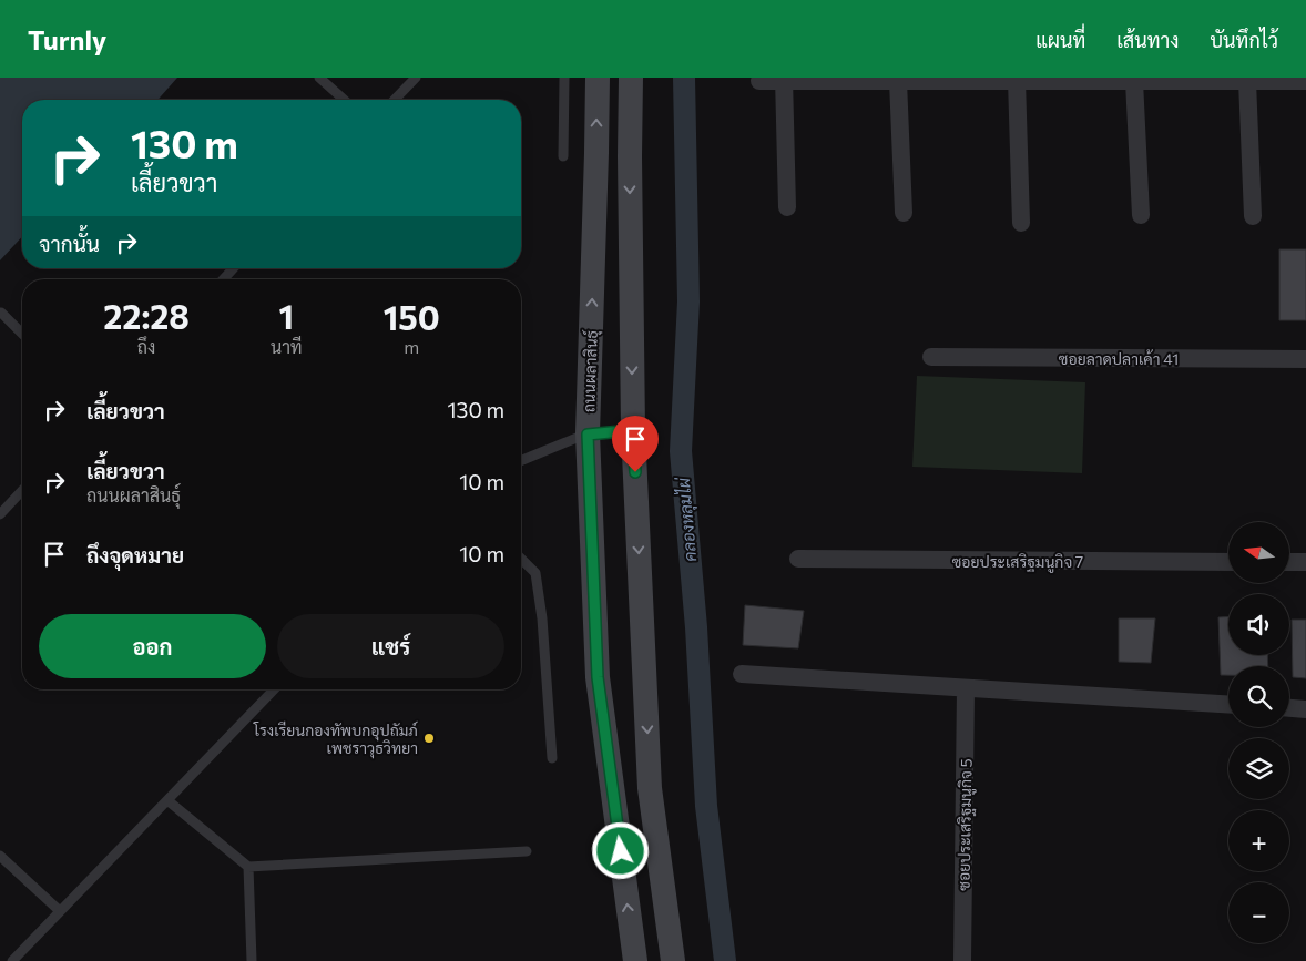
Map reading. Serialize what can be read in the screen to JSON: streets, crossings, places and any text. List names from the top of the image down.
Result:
{
  "streets": {
    "main road": ["ถนนผลาสินธุ์"],
    "street": ["ซอยลาดปลาเค้า 41", "ซอยประเสริฐมนูกิจ 7", "ซอยประเสริฐมนูกิจ 5"]
  },
  "water": ["คลองหลุมไผ่"],
  "places": ["โรงเรียนกองทัพบกอุปถัมภ์ เพชราวุธวิทยา"],
  "north": "left",
  "page": {
    "header": "Turnly",
    "nav": ["แผนที่", "เส้นทาง", "บันทึกไว้"],
    "turn": ["130 m", "เลี้ยวขวา"],
    "then": "จากนั้น",
    "eta": [
      "22:28",
      "ถึง",
      "1",
      "นาที",
      "150",
      "m"
    ],
    "list": [
      {
        "name": "เลี้ยวขวา",
        "value": "130 m"
      },
      {
        "name": "เลี้ยวขวา",
        "note": "ถนนผลาสินธุ์",
        "value": "10 m"
      },
      {
        "name": "ถึงจุดหมาย",
        "value": "10 m"
      }
    ],
    "map_buttons": ["+", "−"],
    "buttons": ["ออก", "แชร์"]
  }
}
